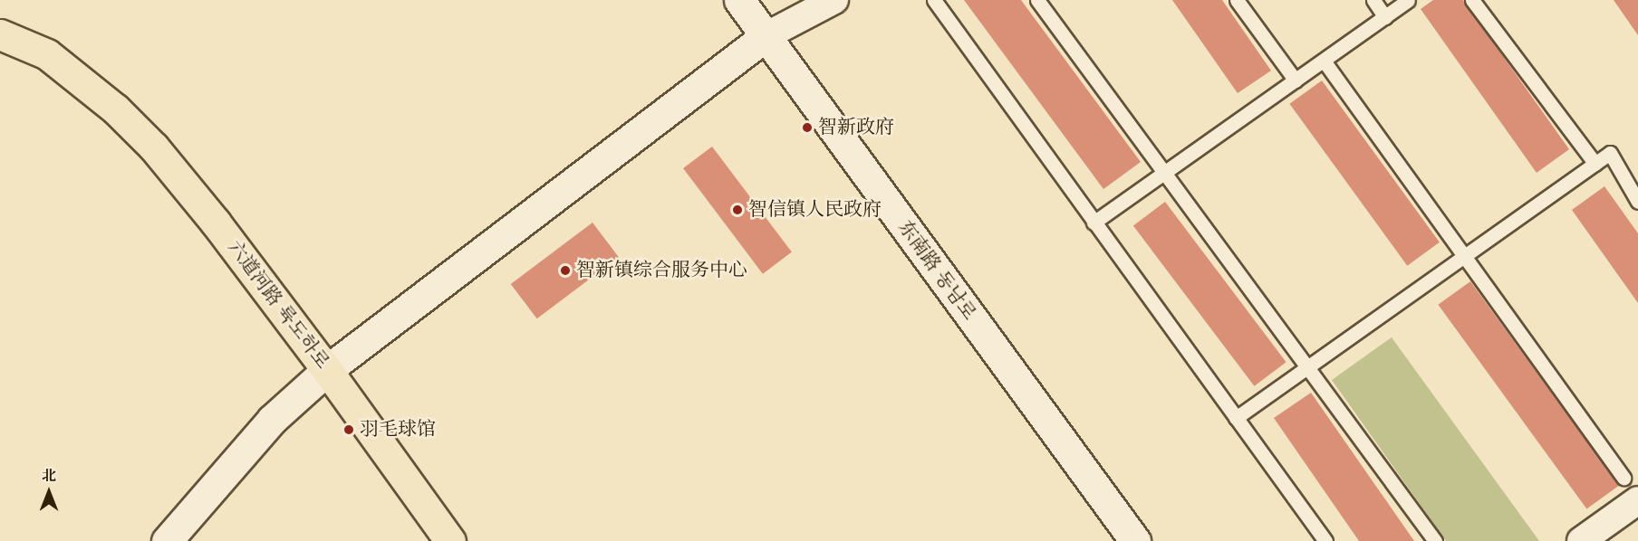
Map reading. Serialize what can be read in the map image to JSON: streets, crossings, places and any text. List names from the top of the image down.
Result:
{
  "streets": {
    "highway": ["六道河路 륙도하로"],
    "street": ["东南路 동남로"]
  },
  "places": [
    "智新政府",
    "智信镇人民政府",
    "智新镇综合服务中心",
    "羽毛球馆"
  ],
  "north": "top"
}
